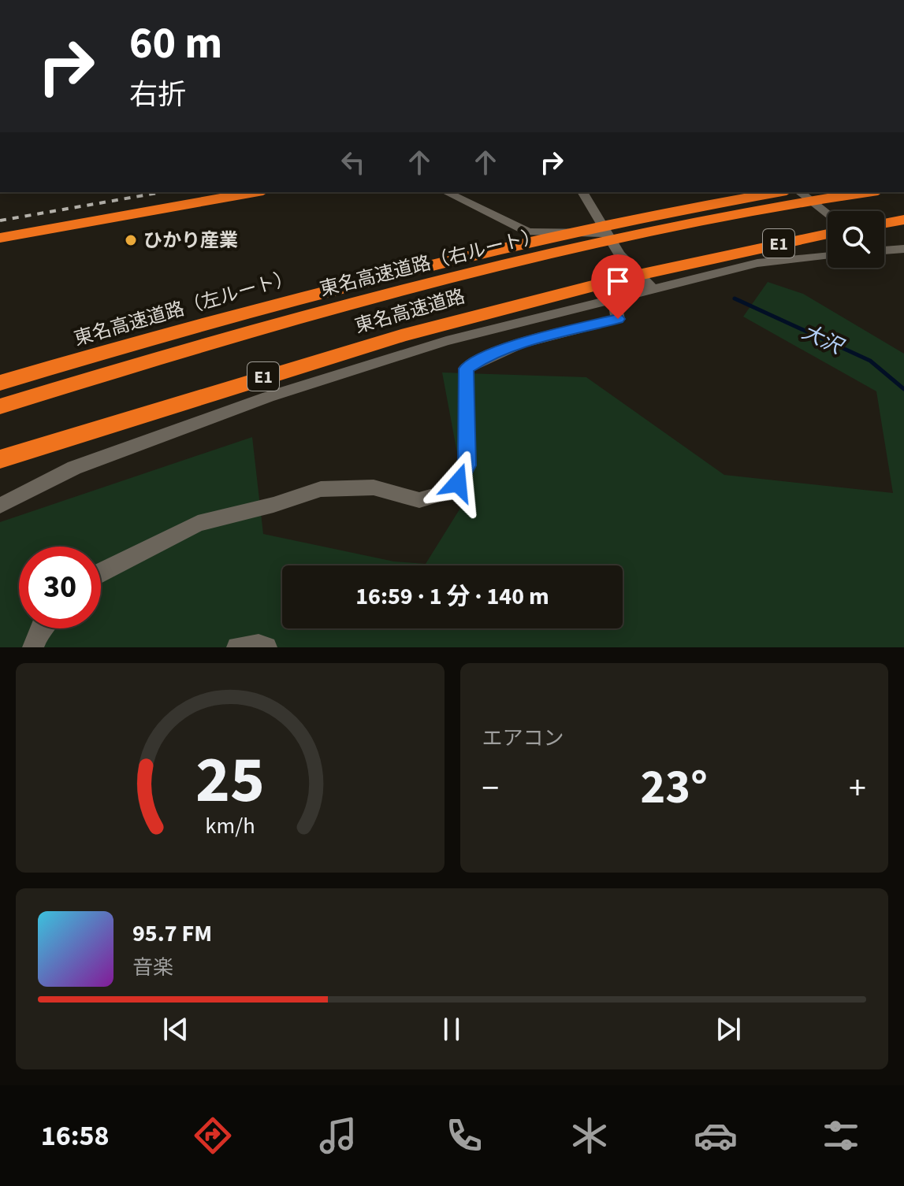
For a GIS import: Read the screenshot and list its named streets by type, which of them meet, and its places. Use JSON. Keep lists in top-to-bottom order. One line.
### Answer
{"streets":{"highway":["E1","東名高速道路（右ルート）","東名高速道路（左ルート）","東名高速道路"]},"crossings":[["東名高速道路（右ルート）","東名高速道路（左ルート）"]],"water":["大沢"],"places":["ひかり産業"],"page":{"turn":["60 m","右折"],"limit":"30","trip":"16:59 · 1 分 · 140 m","tile":"エアコン","heat":["−","23°","+"],"song":["95.7 FM","音楽"],"tabs":"16:58","gauge":["25","km/h"]}}
